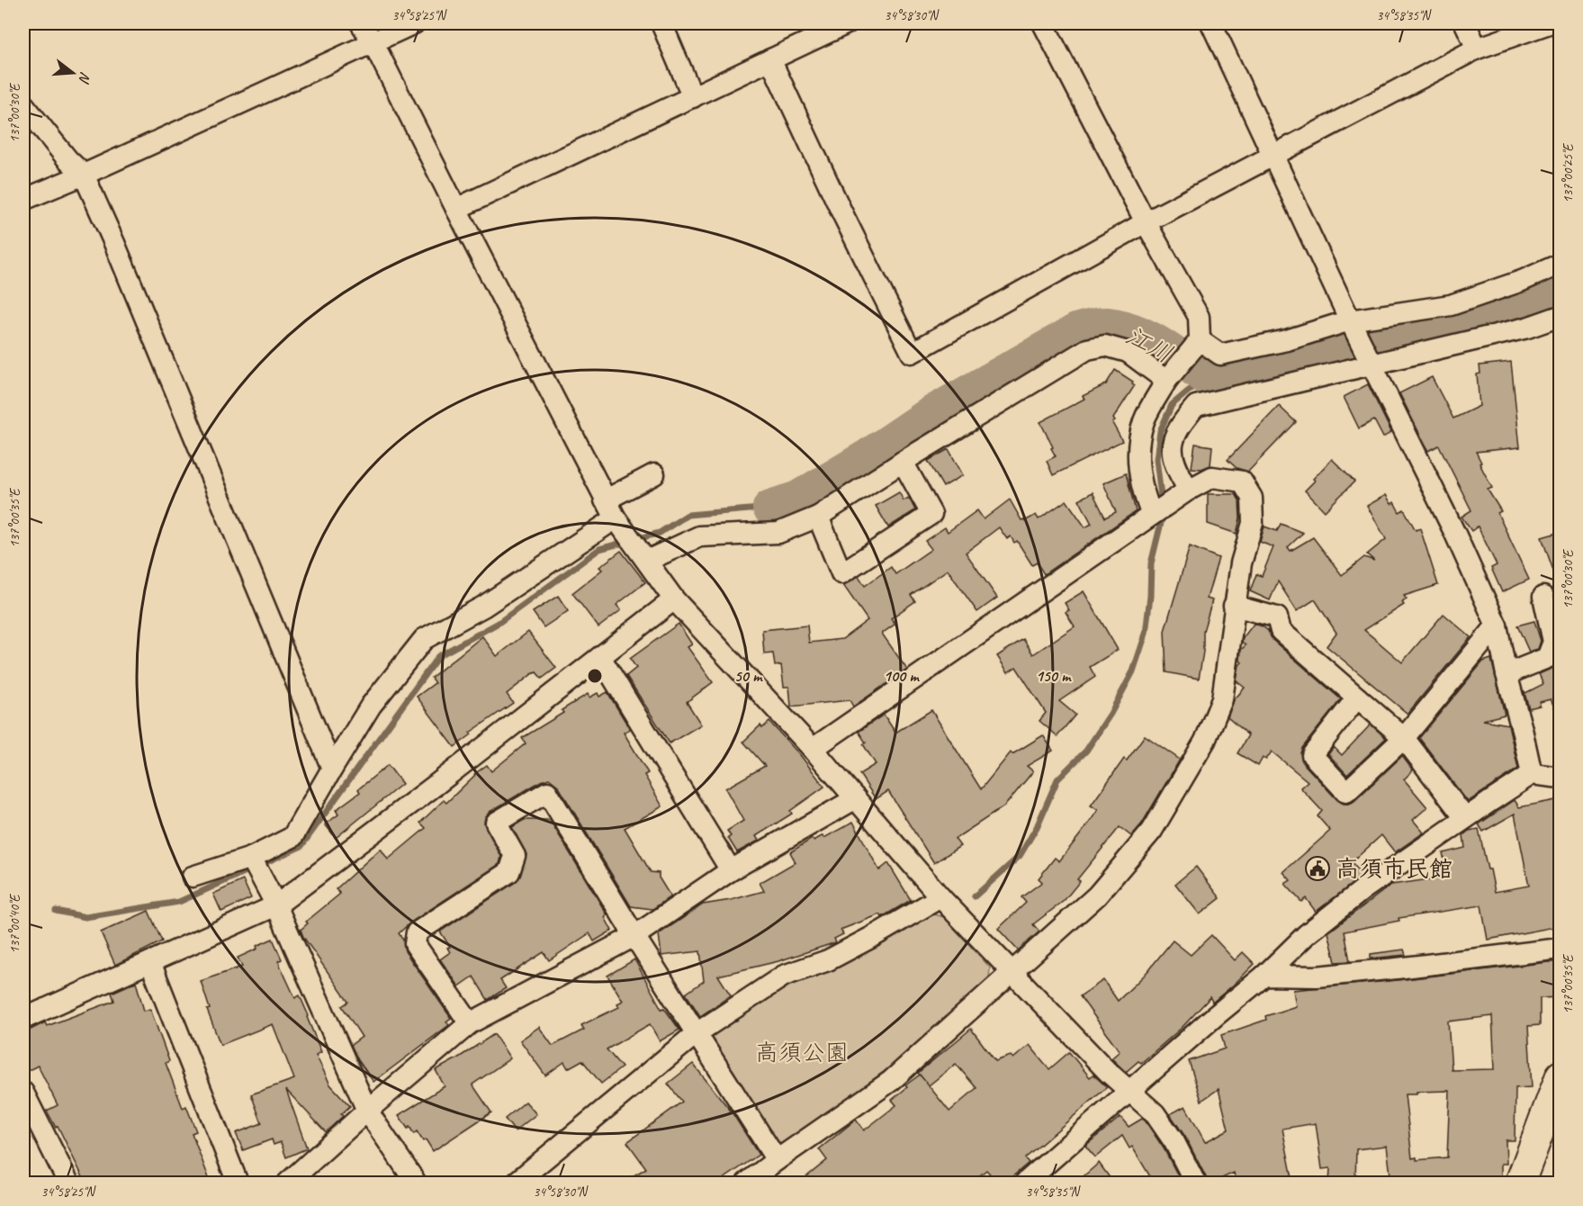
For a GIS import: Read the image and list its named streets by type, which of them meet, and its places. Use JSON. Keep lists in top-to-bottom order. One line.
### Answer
{"water":["江川"],"parks":["高須公園"],"places":{"public building":["高須市民館"]},"north":"right","coordinates":["34°58'25\"N","34°58'30\"N","34°58'35\"N","137°00'30\"E","137°00'25\"E","137°00'35\"E","137°00'40\"E"],"rings":["50 m","100 m","150 m"]}
